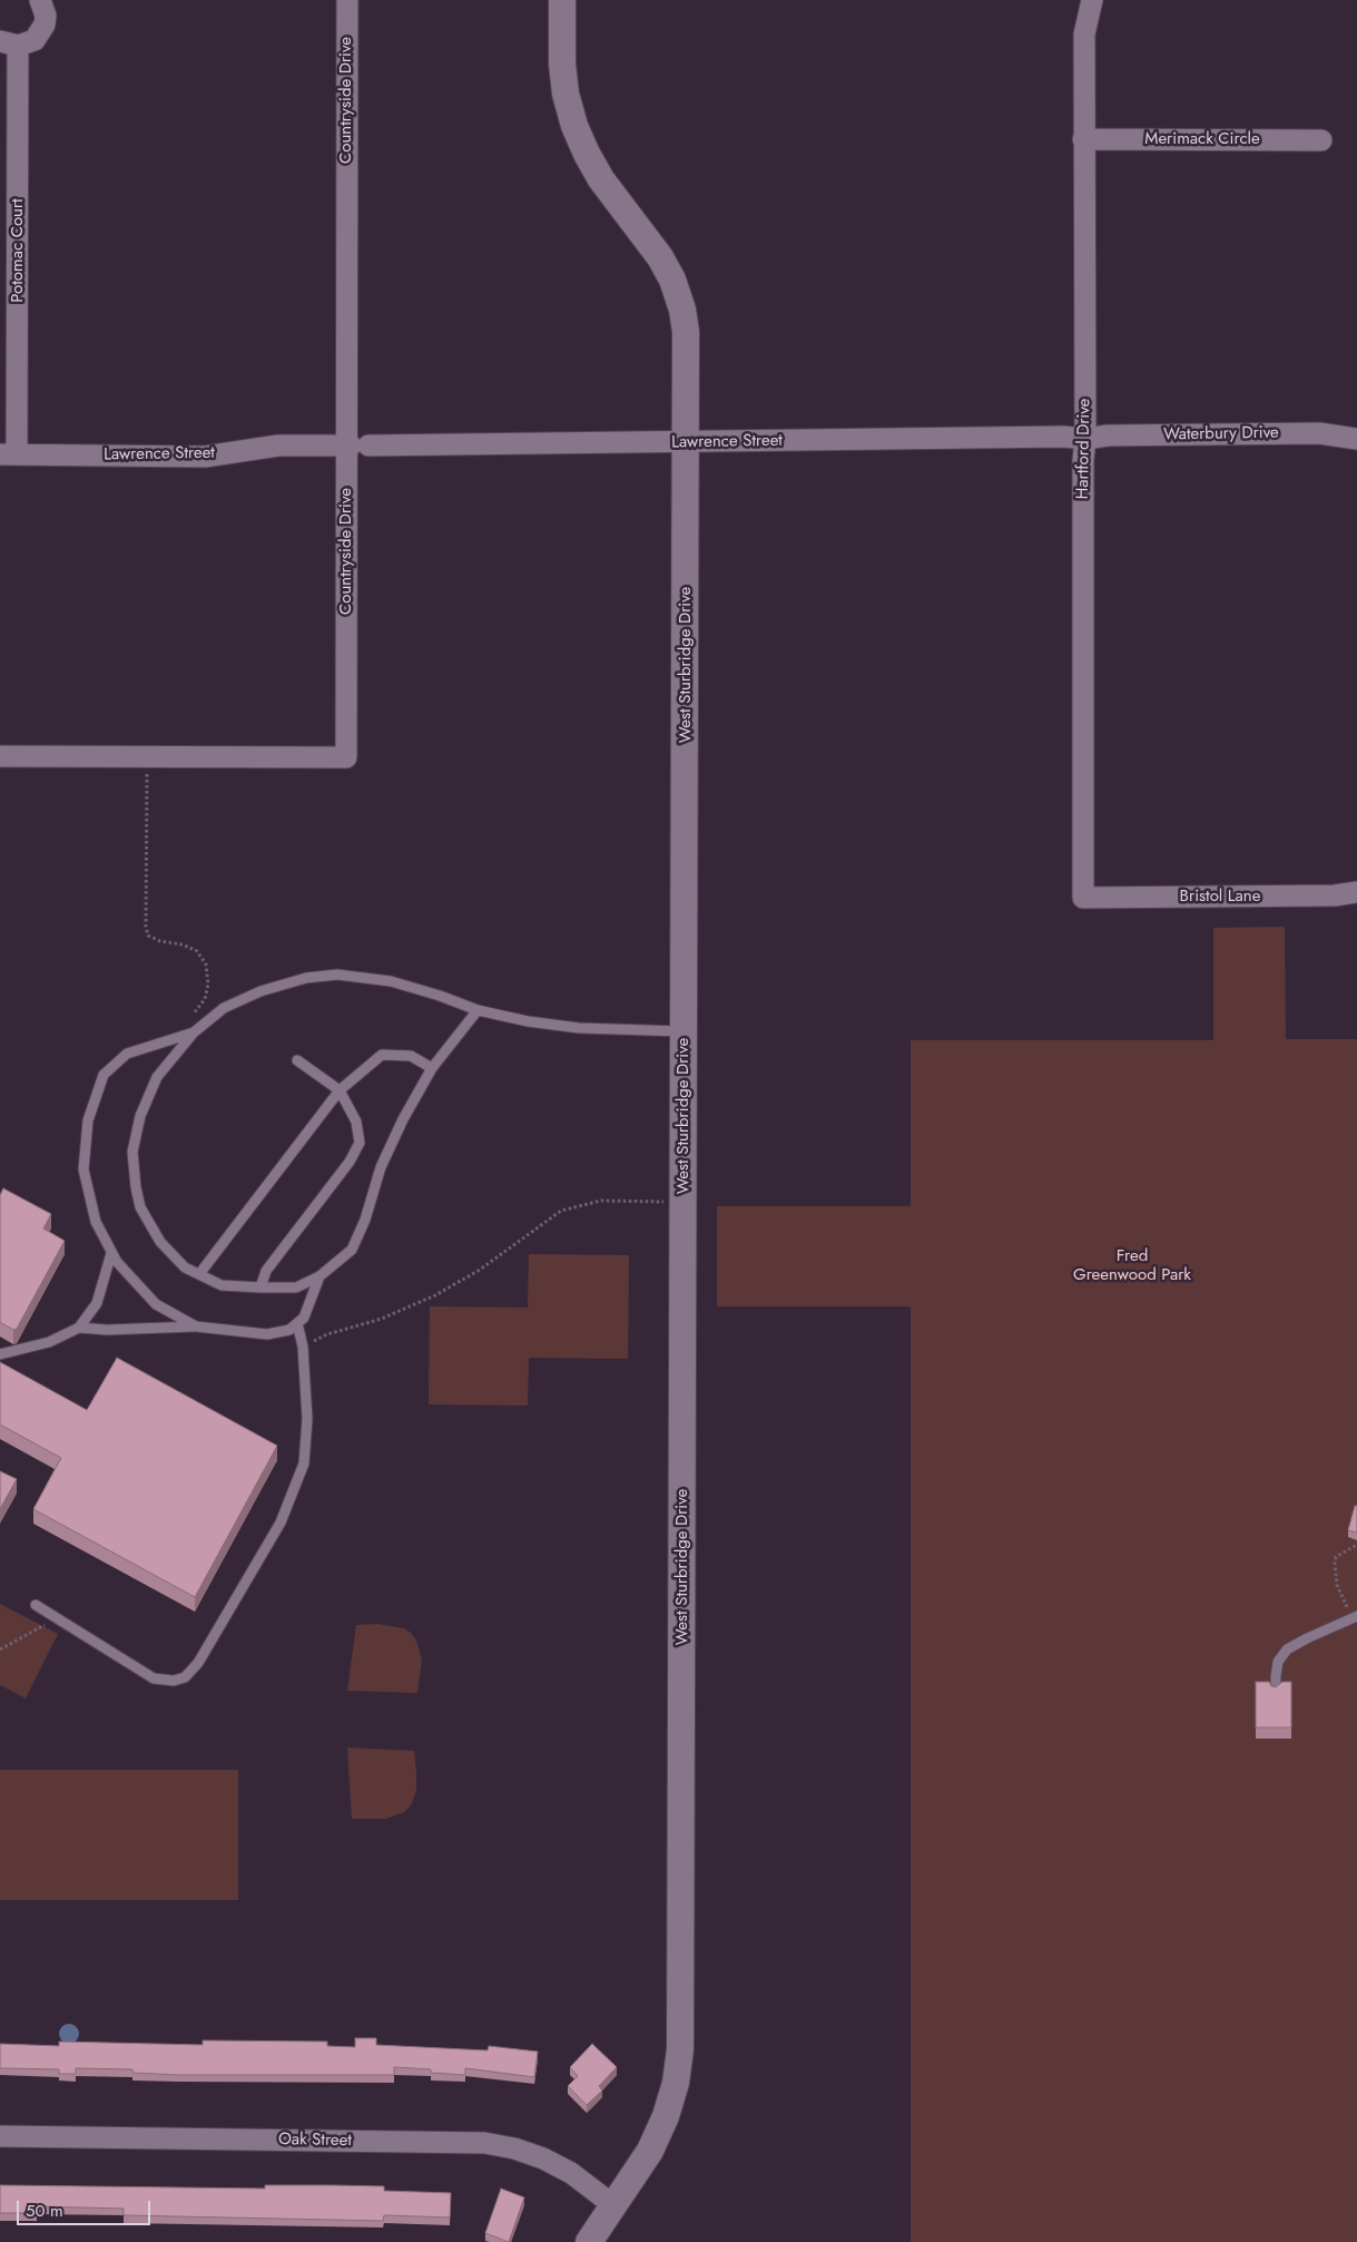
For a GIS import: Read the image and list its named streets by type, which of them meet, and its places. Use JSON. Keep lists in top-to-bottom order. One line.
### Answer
{"streets":{"street":["Countryside Drive","Merimack Circle","Potomac Court","Waterbury Drive","Lawrence Street","Hartford Drive","West Sturbridge Drive","Bristol Lane","Oak Street"]},"crossings":[["Countryside Drive","Lawrence Street"],["Merimack Circle","Hartford Drive"],["Potomac Court","Lawrence Street"],["Waterbury Drive","Lawrence Street"],["Waterbury Drive","Hartford Drive"],["Lawrence Street","Hartford Drive"],["Lawrence Street","West Sturbridge Drive"],["Hartford Drive","Bristol Lane"],["West Sturbridge Drive","Oak Street"]],"parks":["Fred Greenwood Park"],"scale_bar":"50 m"}
